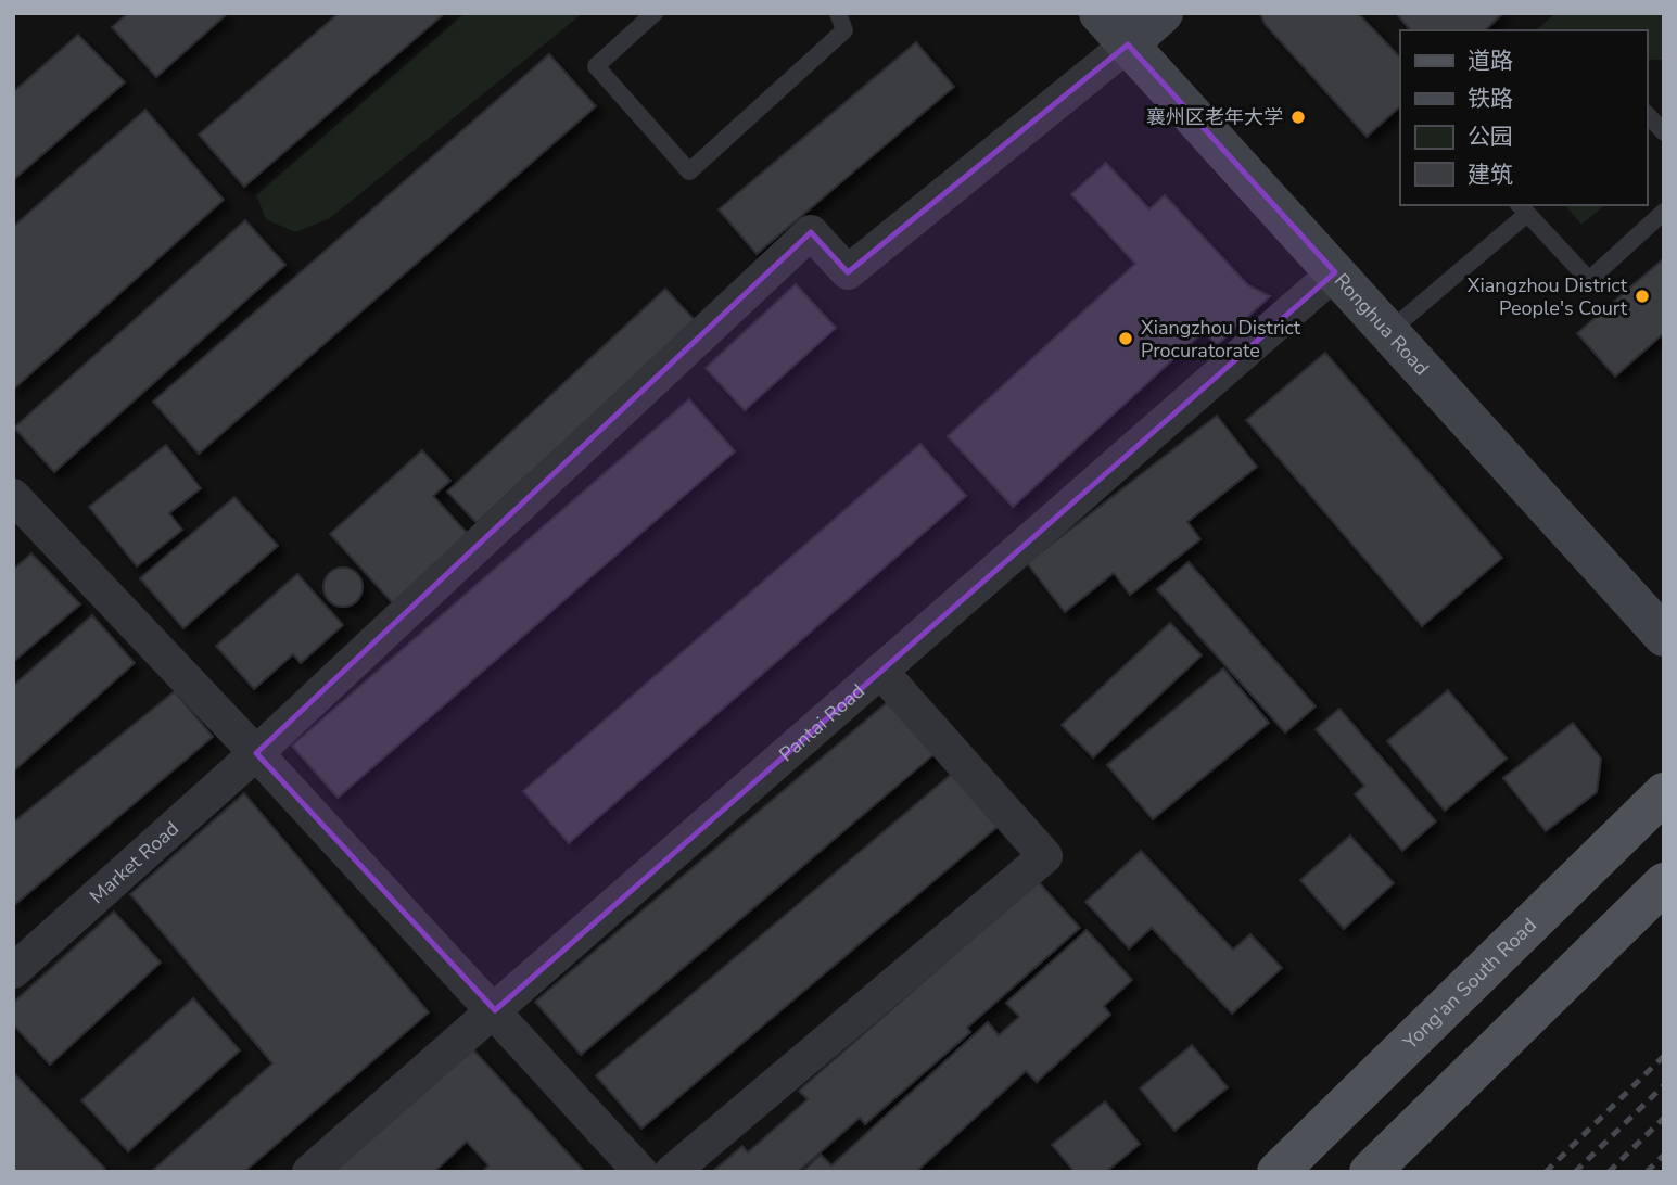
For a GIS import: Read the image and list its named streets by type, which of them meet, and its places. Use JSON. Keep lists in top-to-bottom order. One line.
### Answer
{"streets":{"main road":["Ronghua Road","Yong'an South Road"],"street":["Pantai Road","Market Road"]},"crossings":[["Ronghua Road","Pantai Road"],["Ronghua Road","Market Road"]],"places":["襄州区老年大学","Xiangzhou District People's Court","Xiangzhou District Procuratorate"],"legend":["道路","铁路","公园","建筑"]}
